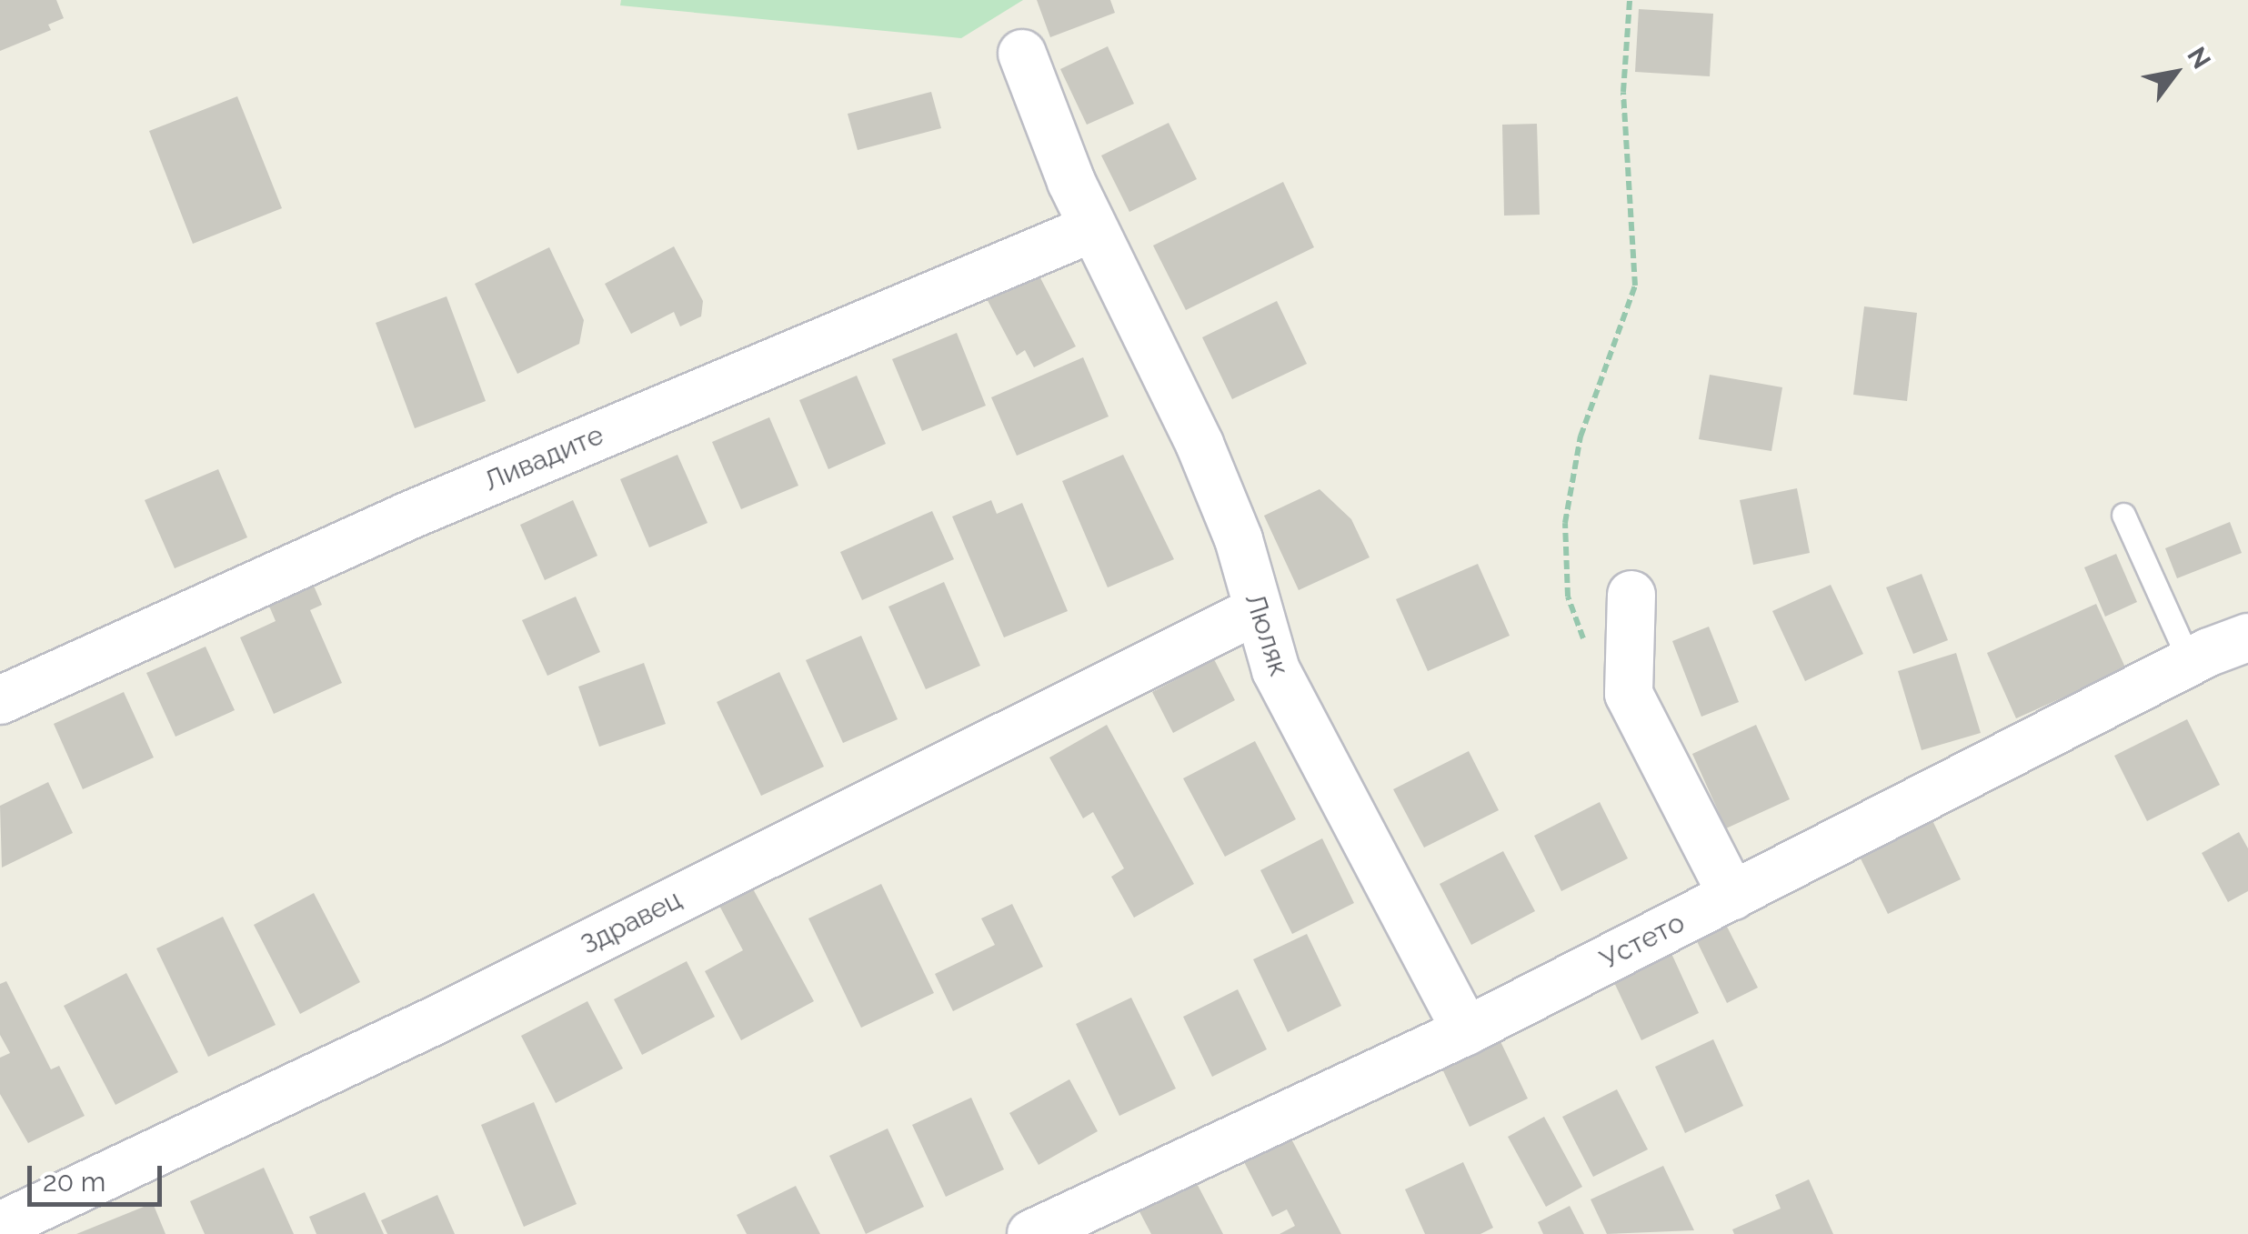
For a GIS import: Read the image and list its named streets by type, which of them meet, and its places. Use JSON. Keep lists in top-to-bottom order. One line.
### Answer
{"streets":{"street":["Ливадите","Люляк","Здравец","Устето"]},"crossings":[["Ливадите","Люляк"],["Люляк","Здравец"],["Люляк","Устето"]],"scale_bar":"20 m","north":"top right"}
